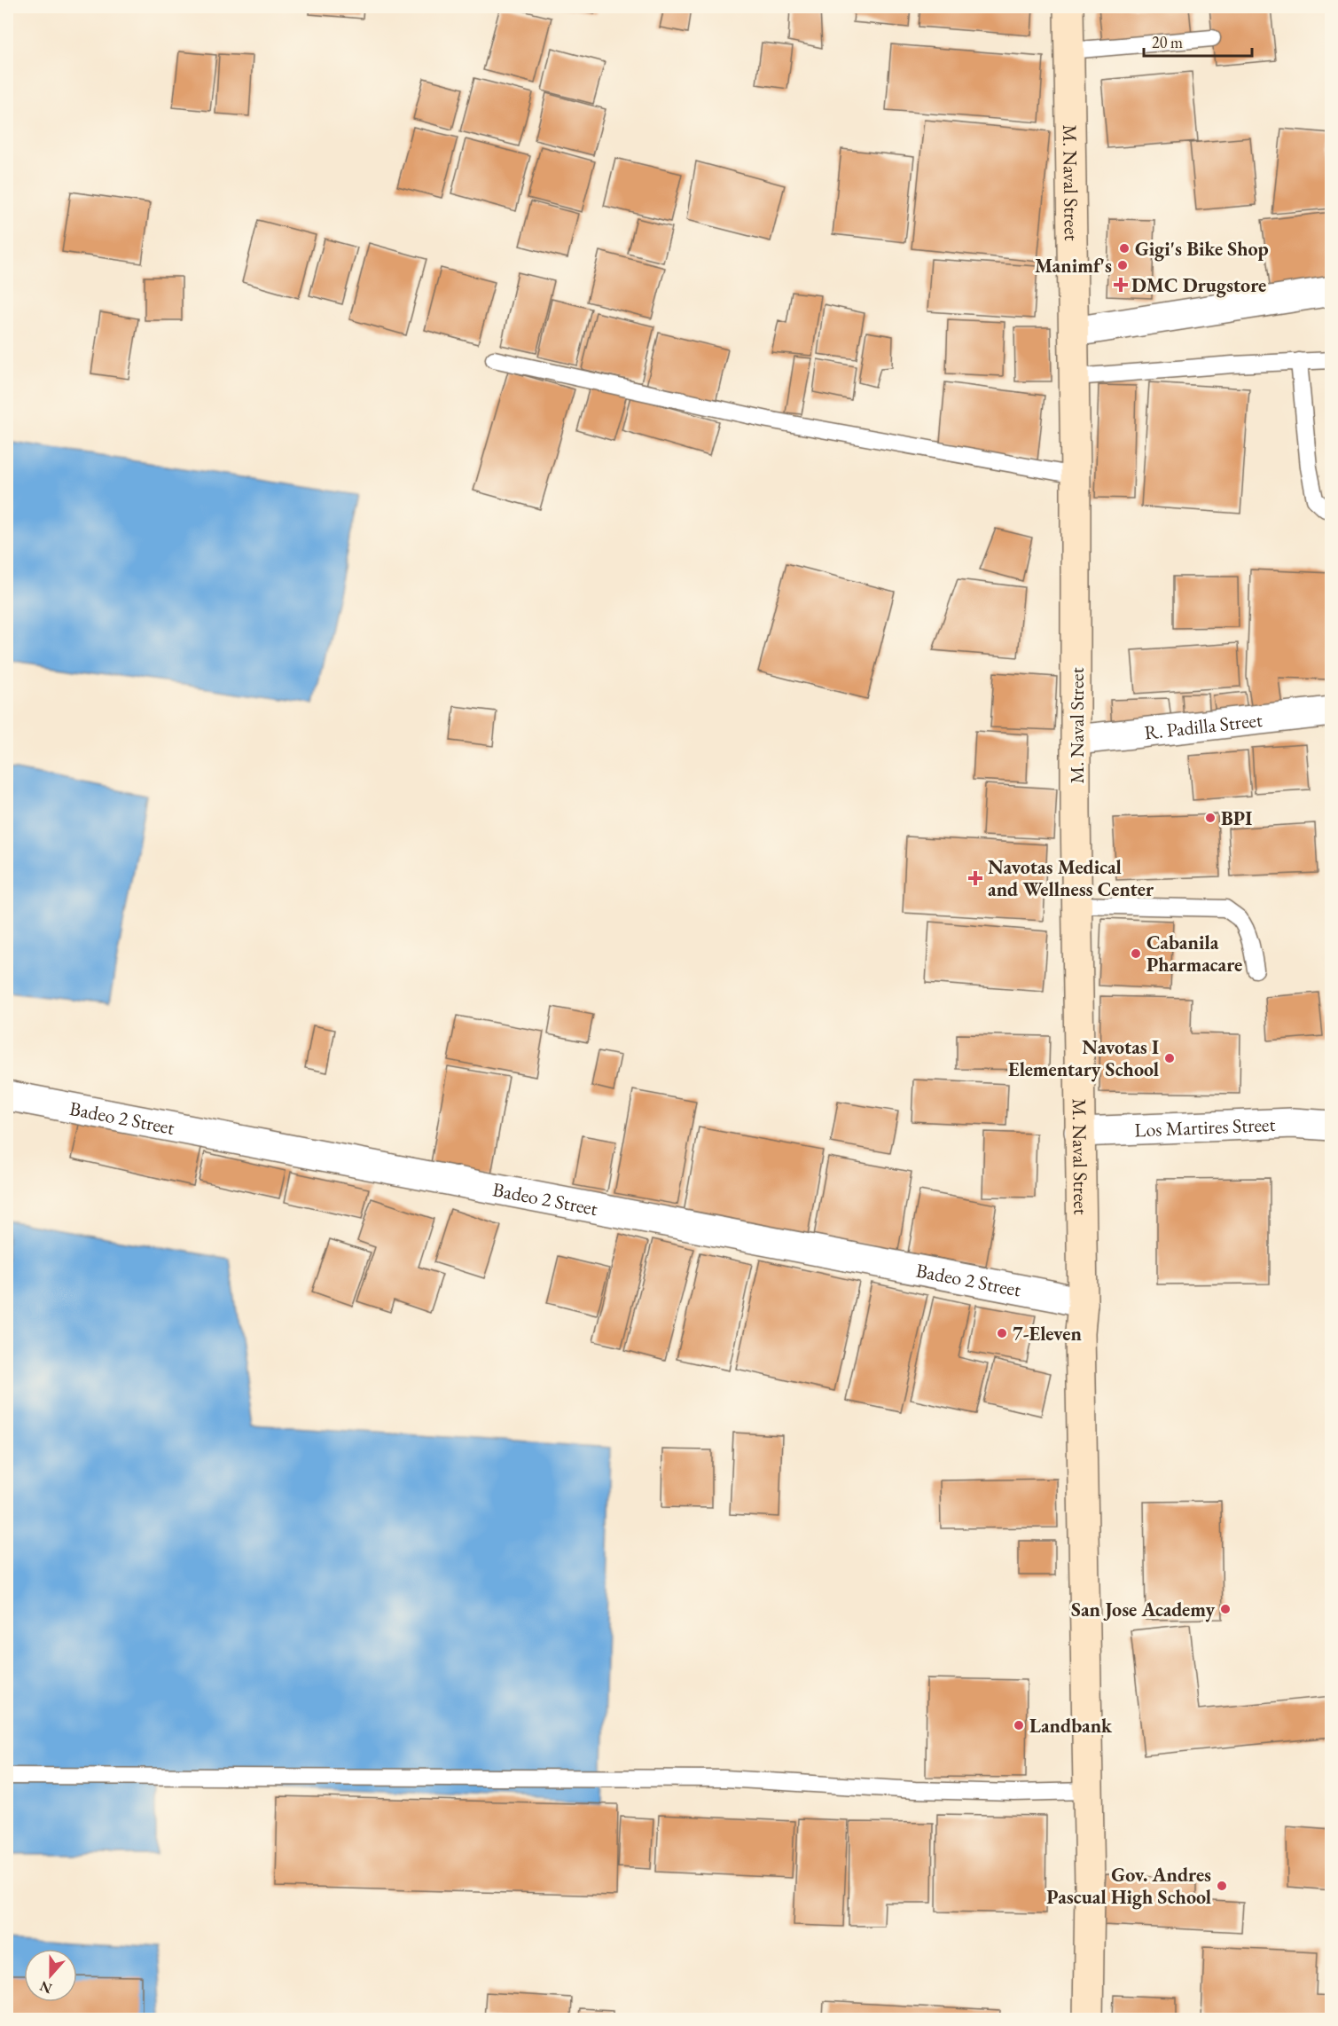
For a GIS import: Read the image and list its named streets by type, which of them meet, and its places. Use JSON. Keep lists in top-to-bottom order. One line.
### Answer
{"streets":{"main road":["M. Naval Street"],"street":["R. Padilla Street","Badeo 2 Street","Los Martires Street"]},"crossings":[["M. Naval Street","R. Padilla Street"],["M. Naval Street","Badeo 2 Street"],["M. Naval Street","Los Martires Street"]],"places":{"other":["Gigi's Bike Shop","Manimf's","BPI","Cabanila Pharmacare","Navotas I Elementary School","7-Eleven","San Jose Academy","Landbank","Gov. Andres Pascual High School"],"health":["DMC Drugstore","Navotas Medical and Wellness Center"]},"scale_bar":"20 m","north":"bottom"}
